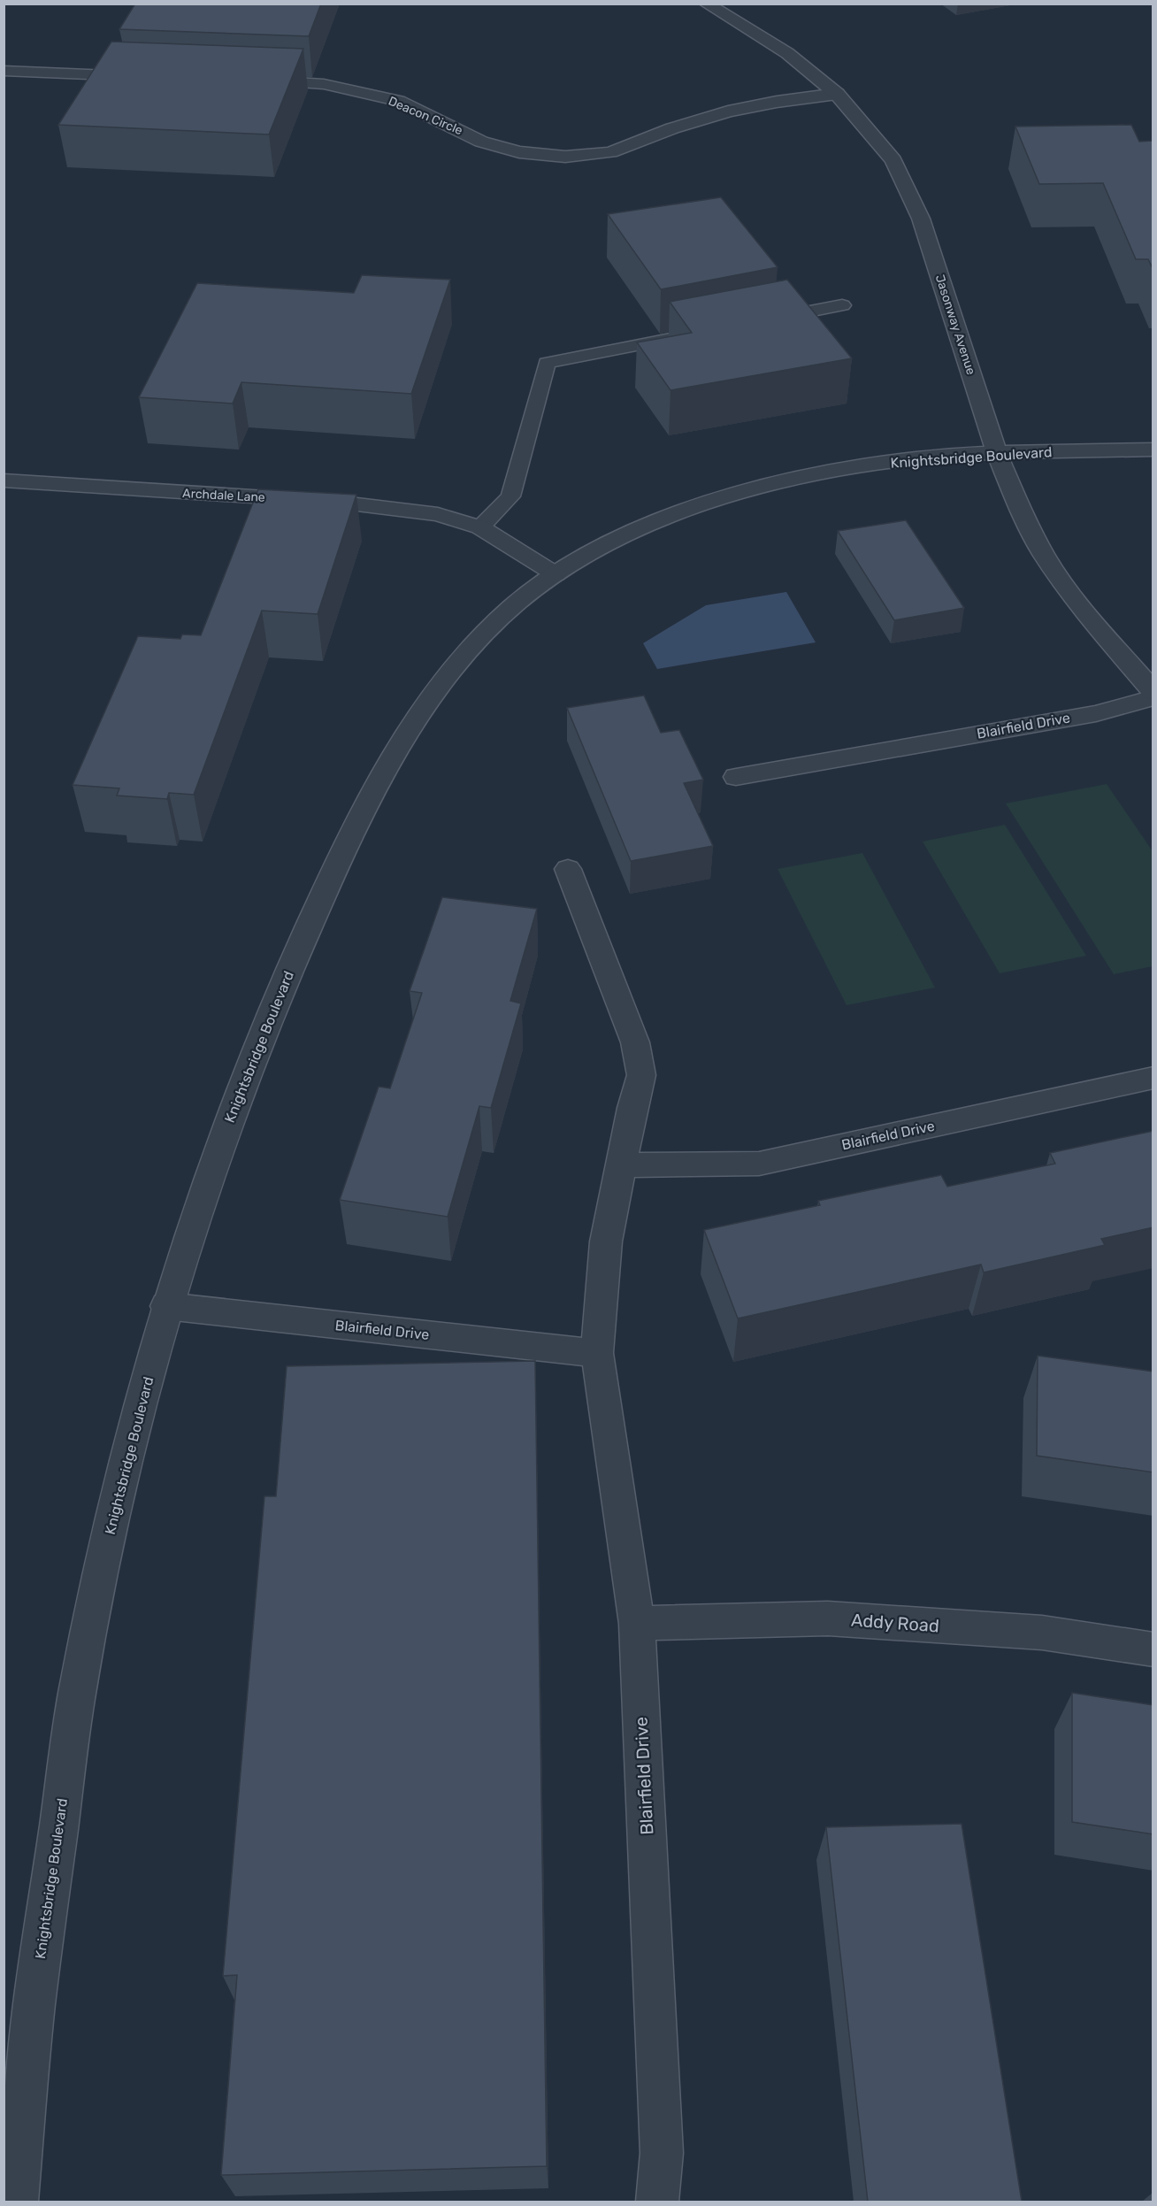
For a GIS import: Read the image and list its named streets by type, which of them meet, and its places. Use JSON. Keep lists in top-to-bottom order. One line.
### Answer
{"streets":{"street":["Deacon Circle","Jasonway Avenue","Knightsbridge Boulevard","Archdale Lane","Blairfield Drive","Addy Road"]},"crossings":[["Deacon Circle","Jasonway Avenue"],["Jasonway Avenue","Knightsbridge Boulevard"],["Knightsbridge Boulevard","Archdale Lane"],["Knightsbridge Boulevard","Blairfield Drive"],["Blairfield Drive","Addy Road"]]}
